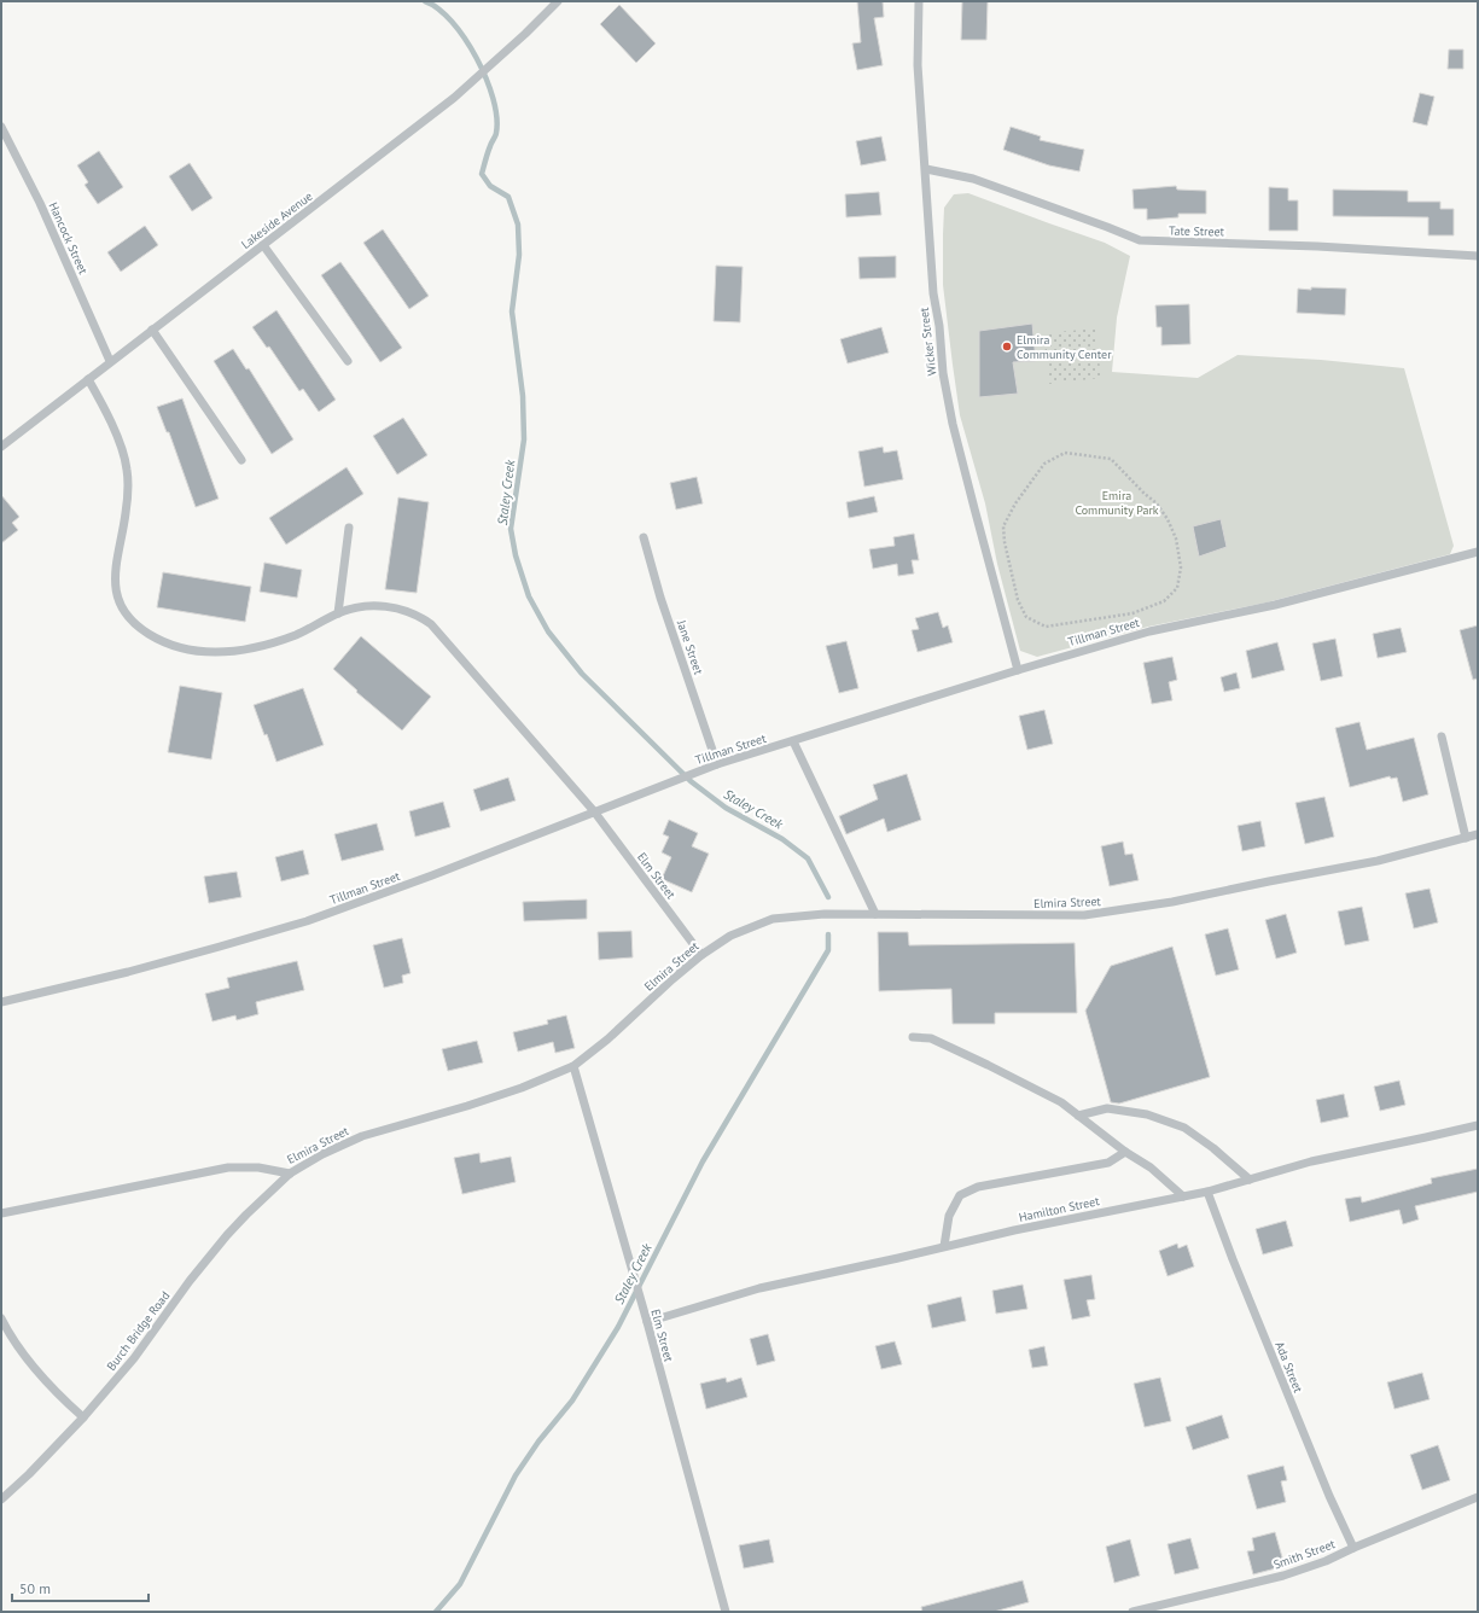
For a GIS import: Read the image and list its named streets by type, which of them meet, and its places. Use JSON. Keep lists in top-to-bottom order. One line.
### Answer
{"streets":{"street":["Lakeside Avenue","Tate Street","Hancock Street","Wicker Street","Tillman Street","Jane Street","Elm Street","Elmira Street","Hamilton Street","Burch Bridge Road","Ada Street","Smith Street"]},"crossings":[["Lakeside Avenue","Hancock Street"],["Lakeside Avenue","Elm Street"],["Tate Street","Wicker Street"],["Wicker Street","Tillman Street"],["Tillman Street","Jane Street"],["Tillman Street","Elm Street"],["Elm Street","Elmira Street"],["Elm Street","Hamilton Street"],["Elmira Street","Burch Bridge Road"],["Hamilton Street","Ada Street"],["Ada Street","Smith Street"]],"water":["Staley Creek"],"parks":["Emira Community Park"],"places":["Elmira Community Center"],"scale_bar":"50 m"}
